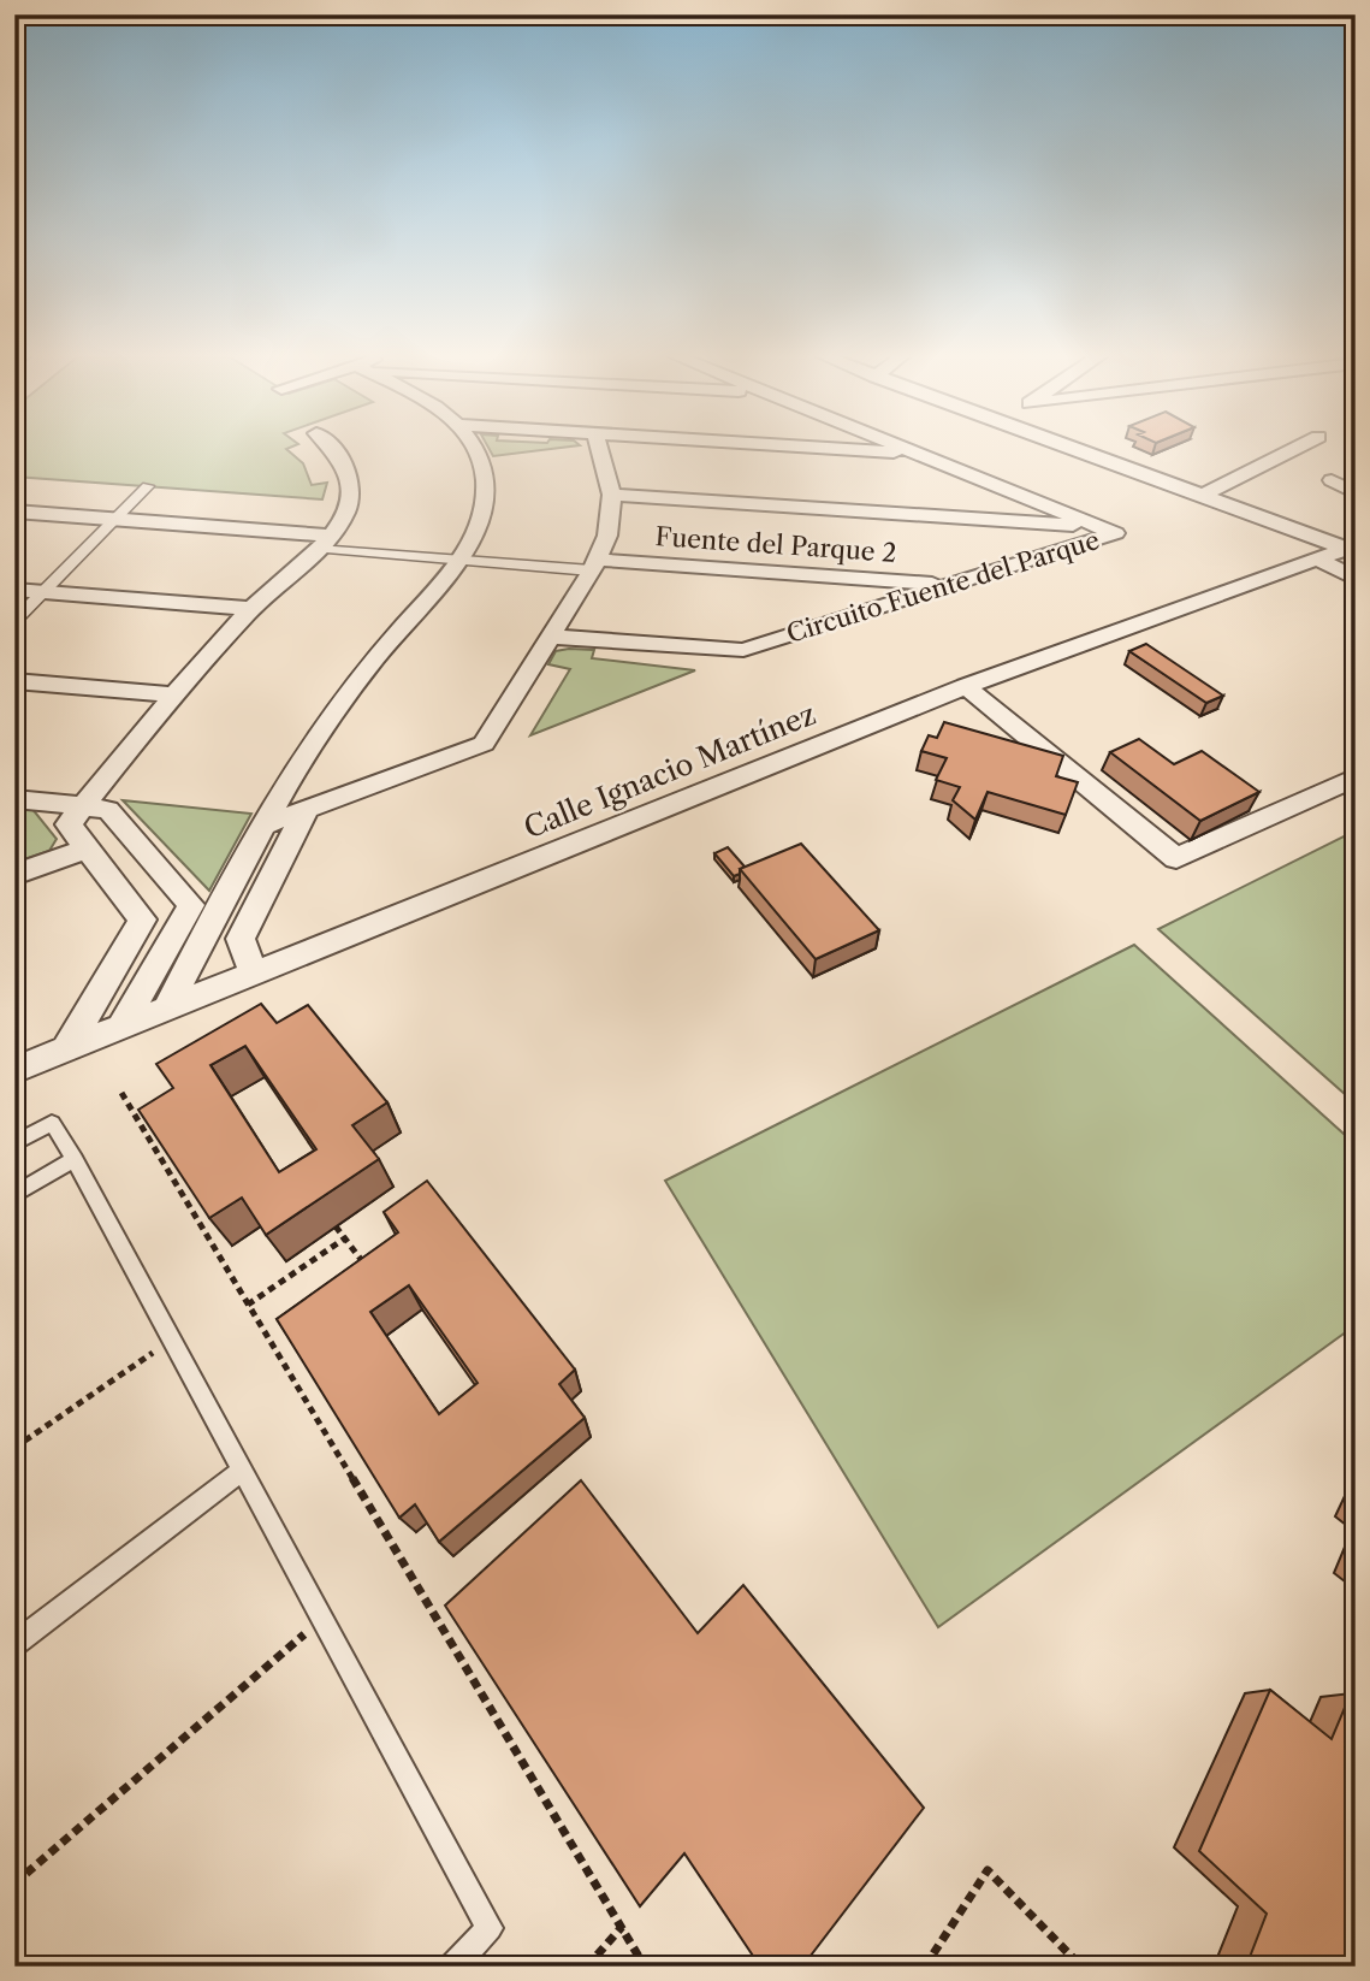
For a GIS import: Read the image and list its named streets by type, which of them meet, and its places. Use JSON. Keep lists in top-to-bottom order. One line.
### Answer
{"streets":{"street":["Fuente del Parque 2","Circuito Fuente del Parque","Calle Ignacio Martínez"]},"crossings":[["Fuente del Parque 2","Circuito Fuente del Parque"]]}
